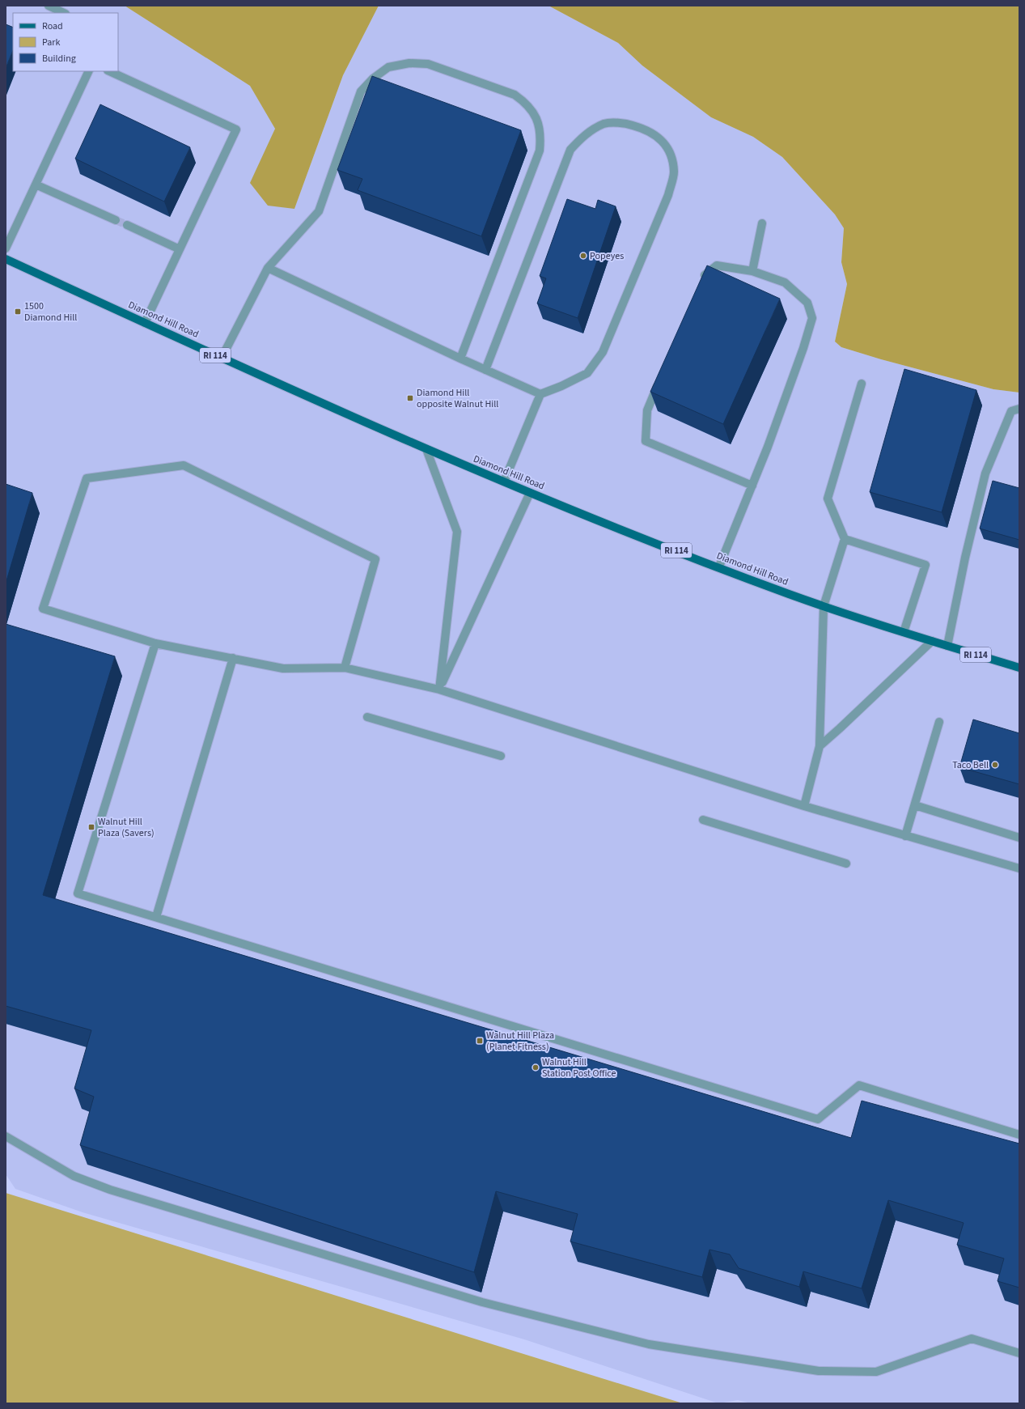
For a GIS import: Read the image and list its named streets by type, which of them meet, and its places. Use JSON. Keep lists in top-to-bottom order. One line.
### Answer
{"streets":{"main road":["Diamond Hill Road","RI 114"]},"places":{"other":["Popeyes","Taco Bell","Walnut Hill Station Post Office"],"transit":["1500 Diamond Hill","Diamond Hill opposite Walnut Hill","Walnut Hill Plaza (Savers)","Walnut Hill Plaza (Planet Fitness)"]},"legend":["Road","Park","Building"]}
